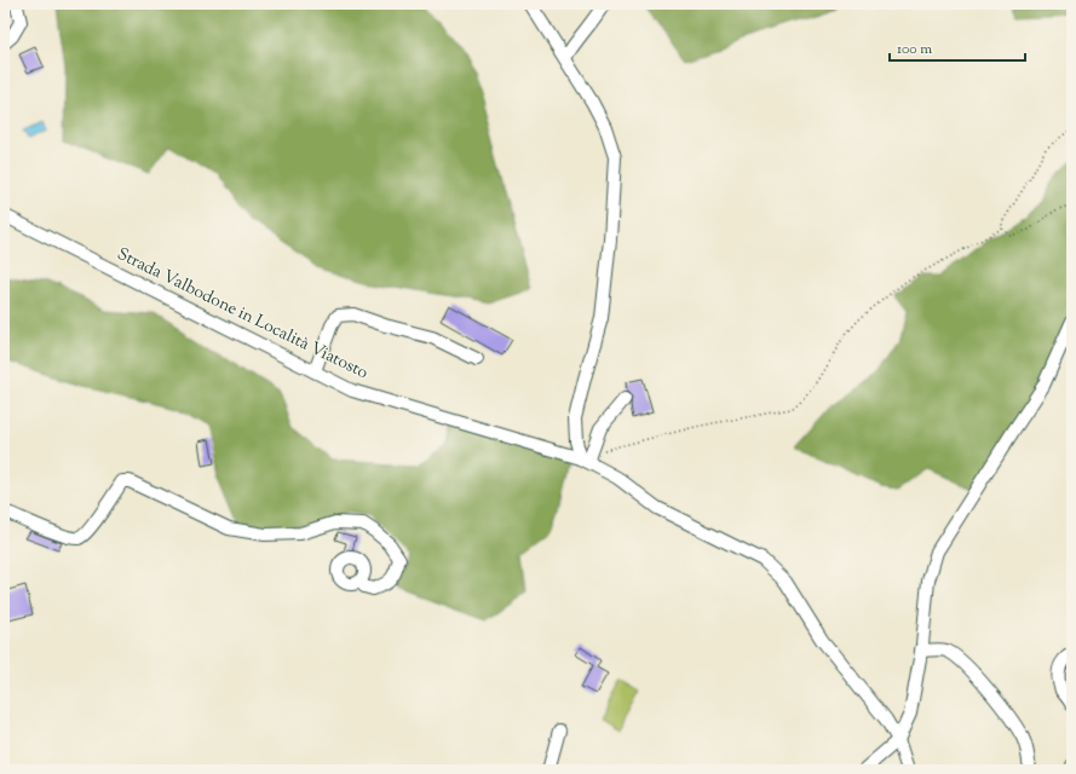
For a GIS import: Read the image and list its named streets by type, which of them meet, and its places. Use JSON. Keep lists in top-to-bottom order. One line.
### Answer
{"streets":{"street":["Strada Valbodone in Località Viatosto"]},"scale_bar":"100 m"}
